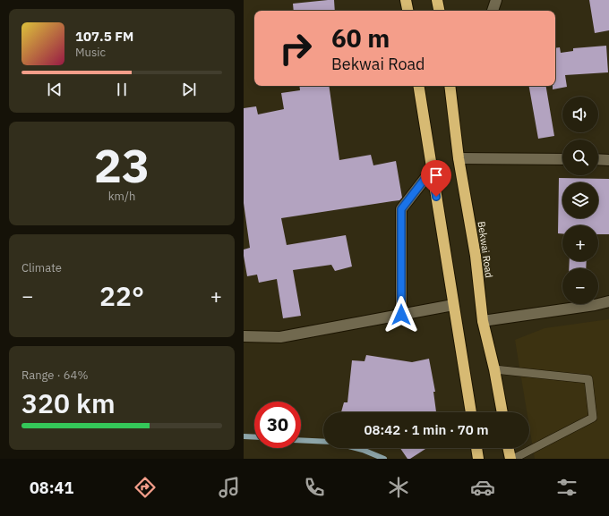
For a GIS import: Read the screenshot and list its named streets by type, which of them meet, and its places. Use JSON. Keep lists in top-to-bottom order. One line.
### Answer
{"streets":{"highway":["Bekwai Road"]},"page":{"turn":["60 m","Bekwai Road"],"song":["107.5 FM","Music"],"map_buttons":["+","−"],"tile":[["23","km/h"],"Climate",["Range · 64%","320 km"]],"heat":["−","22°","+"],"limit":"30","trip":"08:42 · 1 min · 70 m","tabs":"08:41"}}
